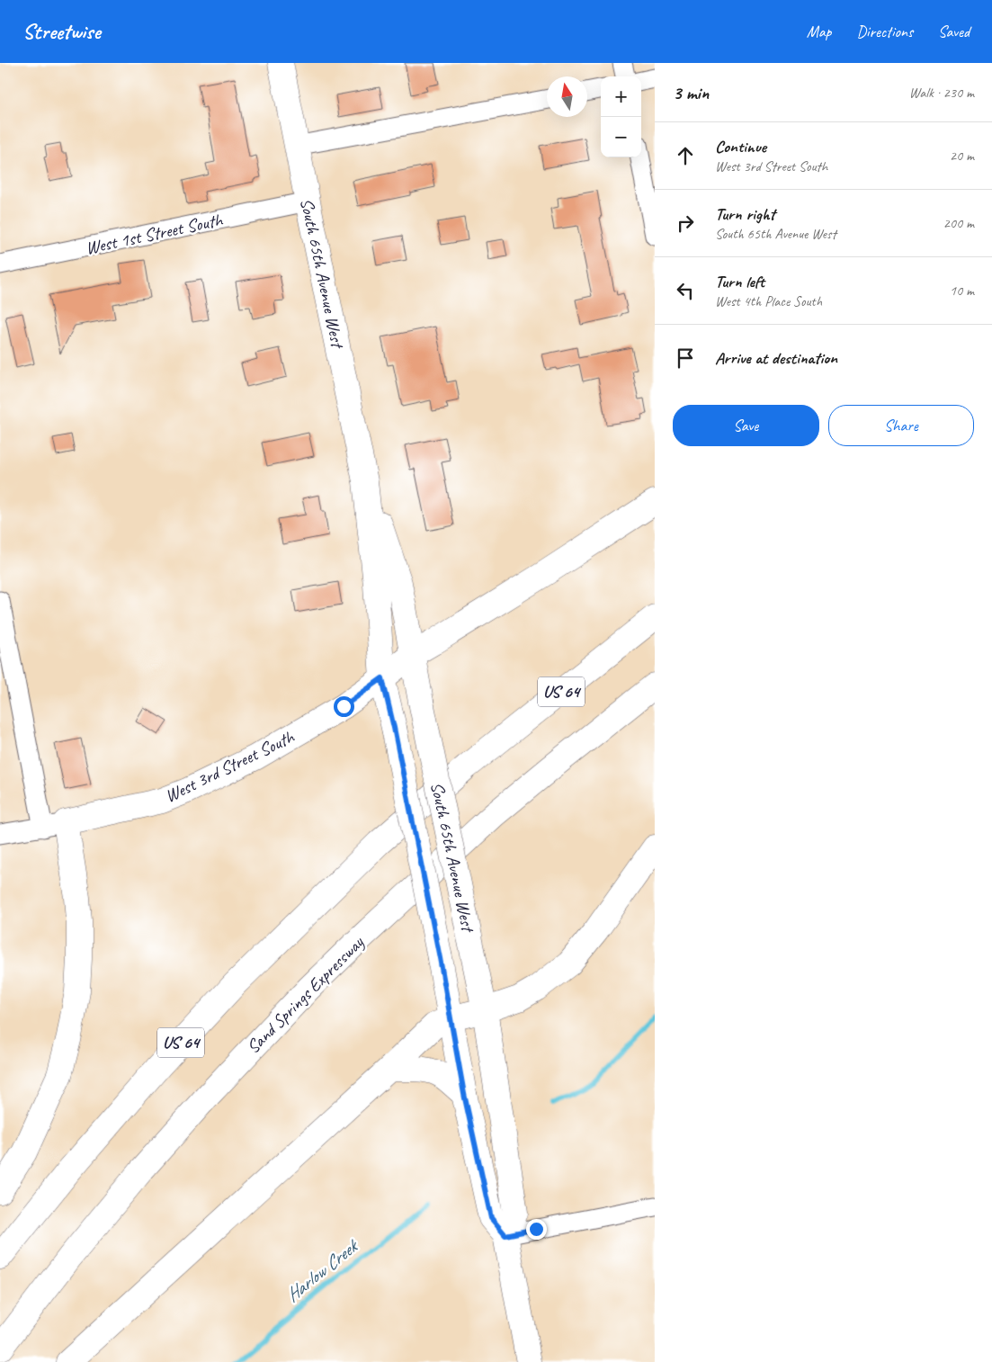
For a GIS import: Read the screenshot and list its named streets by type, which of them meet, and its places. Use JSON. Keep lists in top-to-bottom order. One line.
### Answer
{"streets":{"main road":["South 65th Avenue West","US 64","West 3rd Street South","Sand Springs Expressway"],"street":["West 1st Street South"]},"crossings":[["West 1st Street South","South 65th Avenue West"],["South 65th Avenue West","West 3rd Street South"]],"water":["Harlow Creek"],"north":"top","page":{"header":"Streetwise","nav":["Map","Directions","Saved"],"heading":["3 min","Walk · 230 m"],"map_buttons":["+","−"],"list":[["Continue","West 3rd Street South","20 m"],["Turn right","South 65th Avenue West","200 m"],["Turn left","West 4th Place South","10 m"],"Arrive at destination"],"buttons":["Save","Share"]}}
